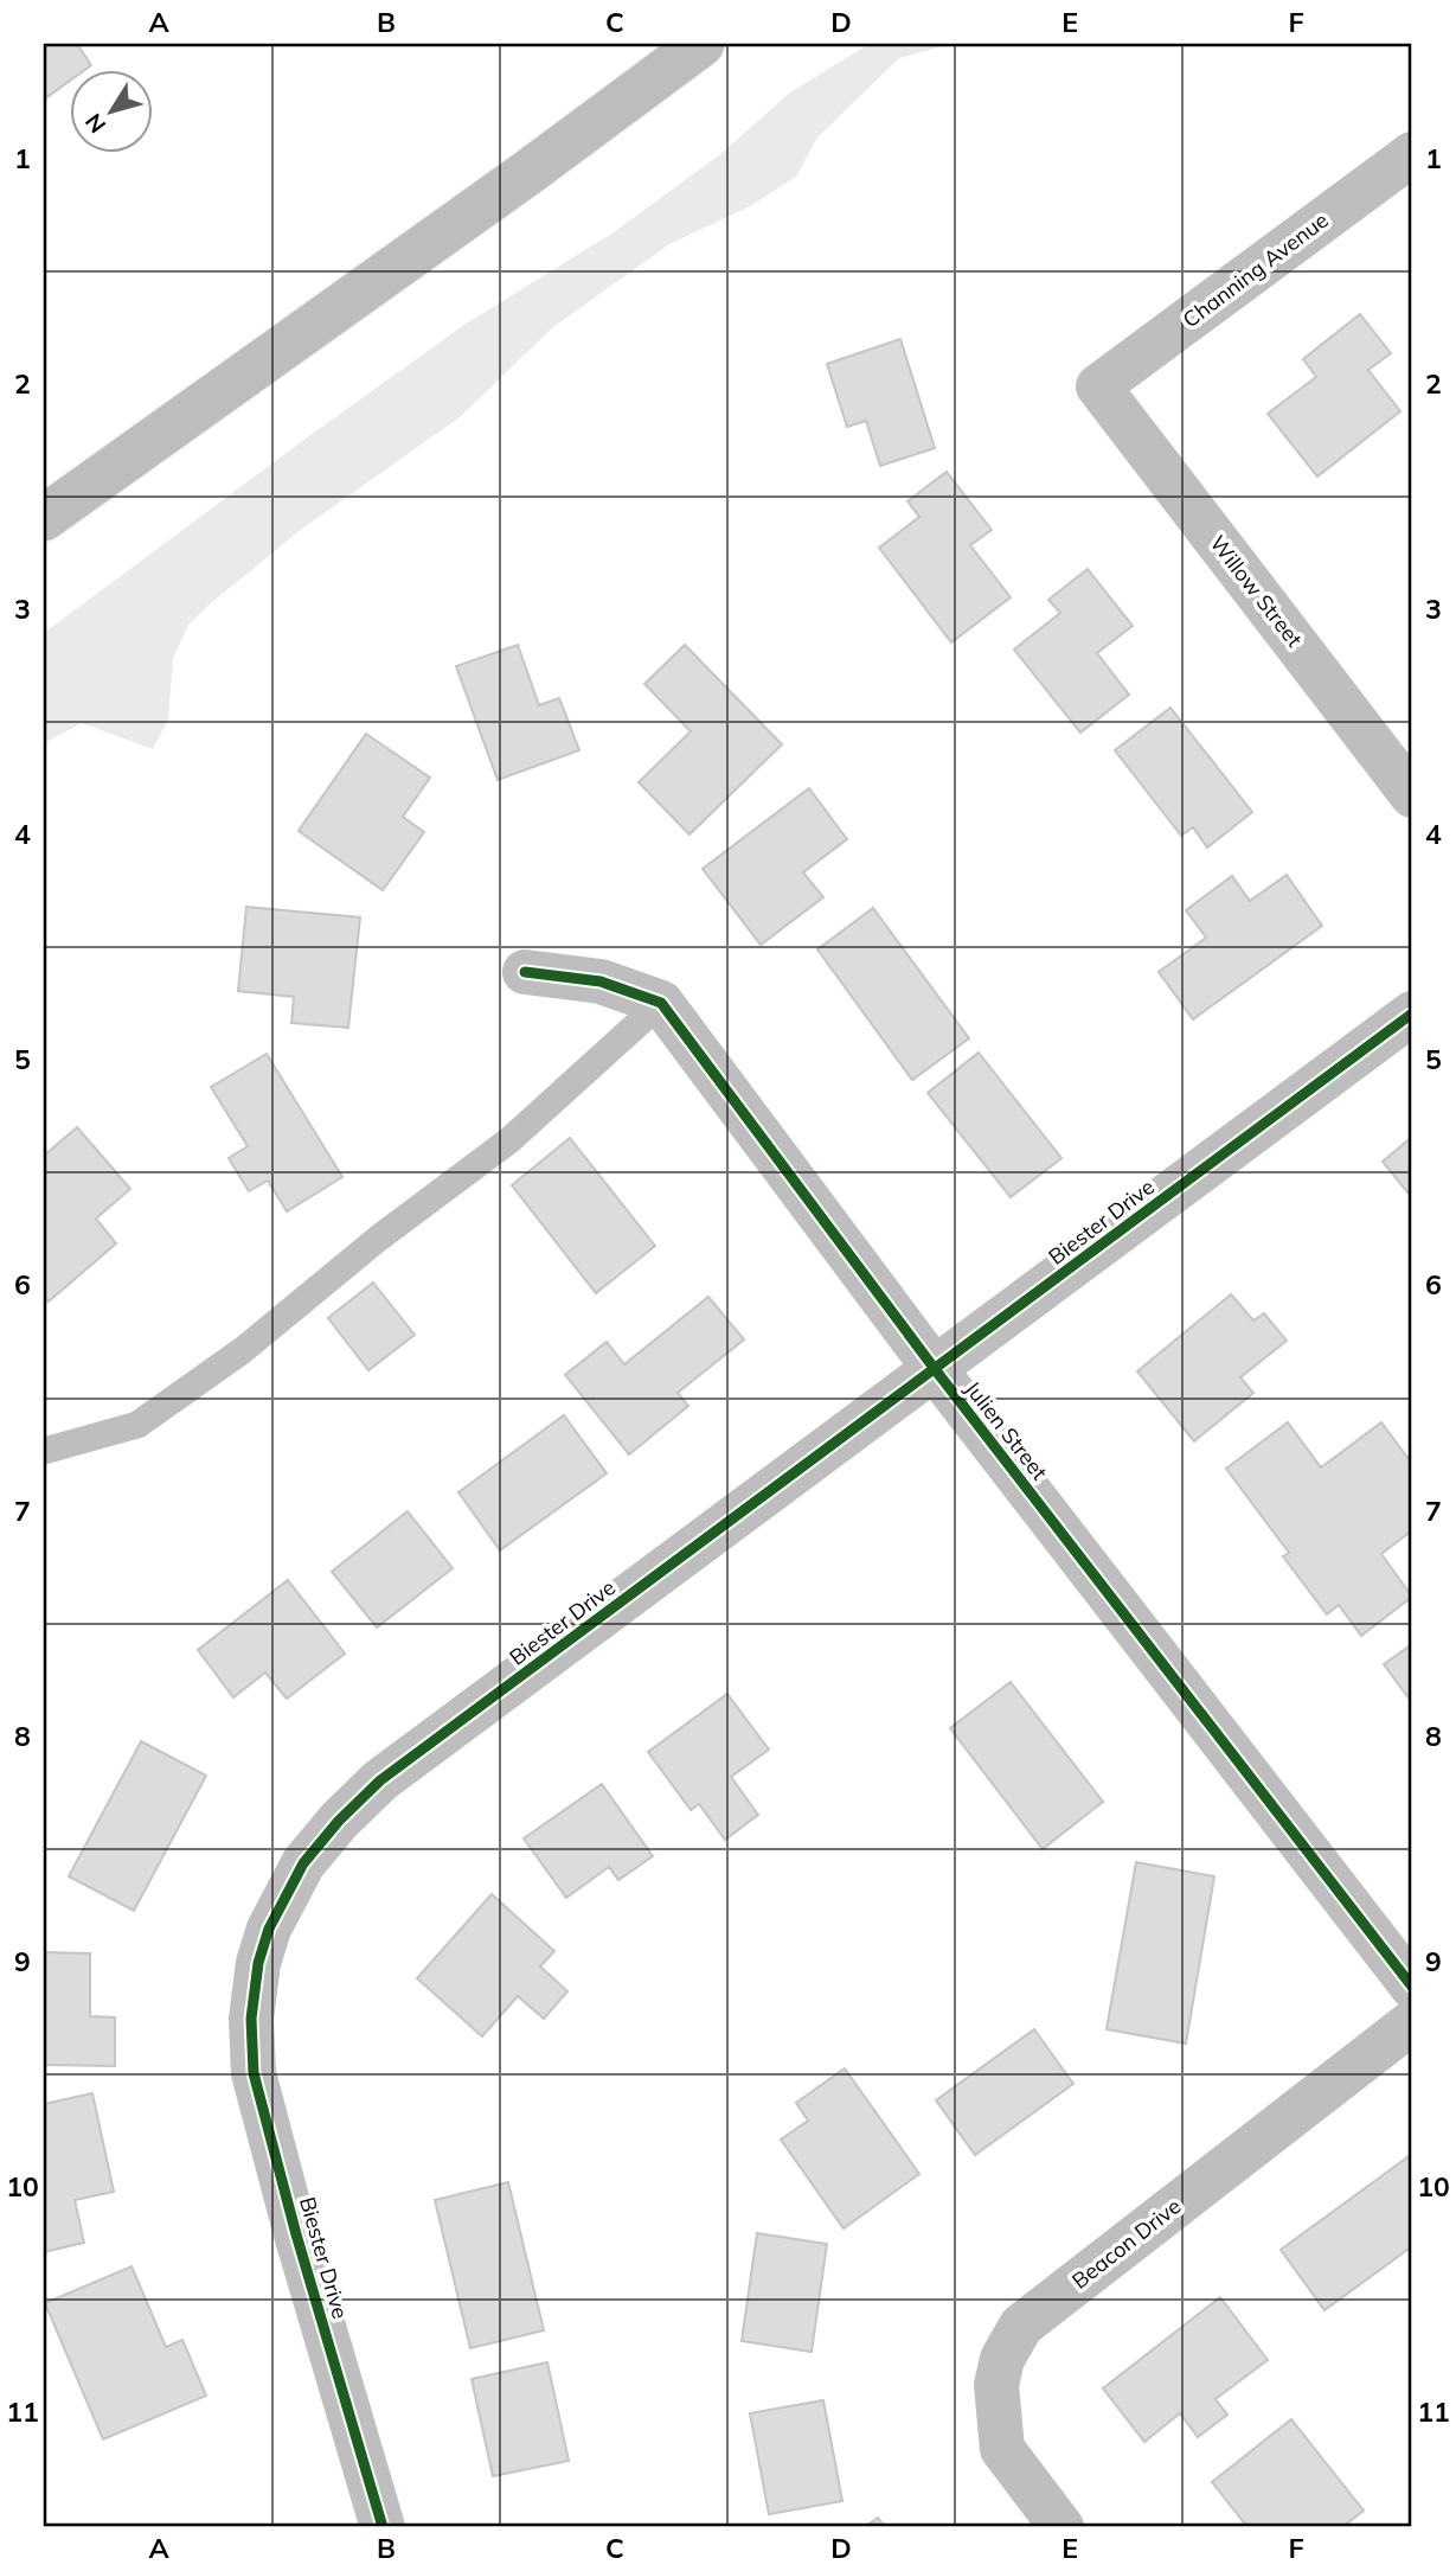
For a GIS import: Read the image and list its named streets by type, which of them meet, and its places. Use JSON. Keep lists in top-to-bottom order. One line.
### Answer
{"streets":{"street":["Channing Avenue","Willow Street","Biester Drive","Julien Street","Beacon Drive"]},"crossings":[["Channing Avenue","Willow Street"],["Biester Drive","Julien Street"]],"north":"bottom left","grid":{"columns":["A","B","C","D","E","F"],"rows":["1","2","3","4","5","6","7","8","9","10","11"]}}
